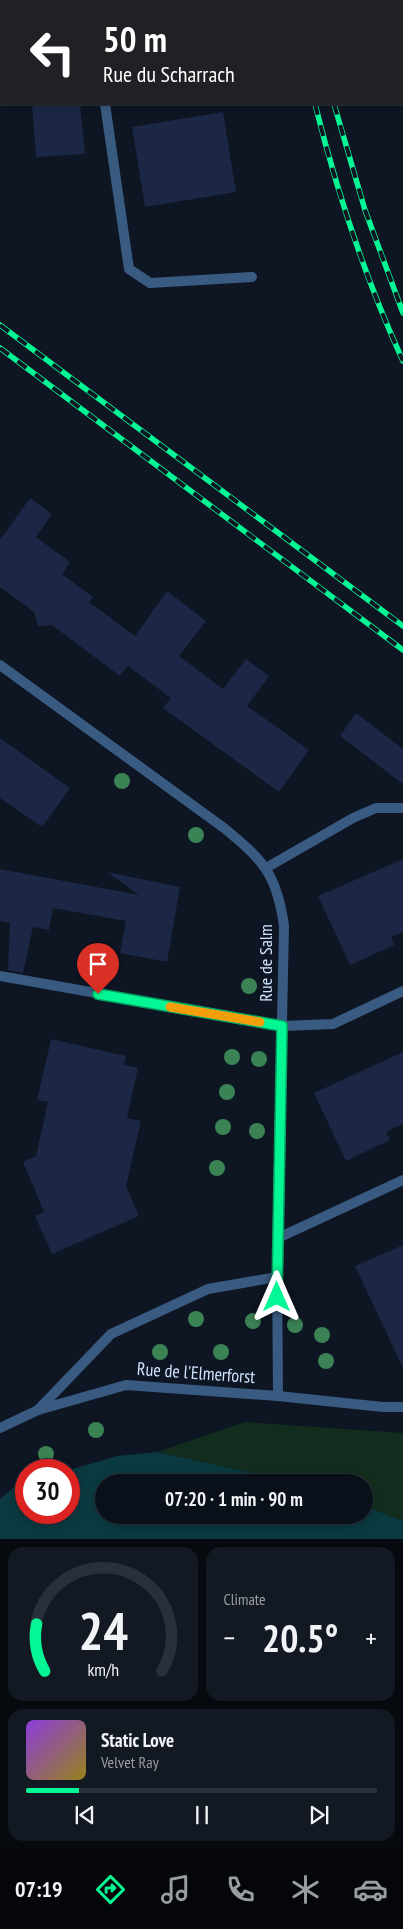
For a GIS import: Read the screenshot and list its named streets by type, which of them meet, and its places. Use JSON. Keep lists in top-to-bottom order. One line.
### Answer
{"streets":{"street":["Rue de Salm","Rue de l'Elmerforst"]},"crossings":[["Rue de Salm","Rue de l'Elmerforst"]],"page":{"turn":["50 m","Rue du Scharrach"],"limit":"30","trip":"07:20 · 1 min · 90 m","tile":"Climate","heat":["−","20.5°","+"],"song":["Static Love","Velvet Ray"],"tabs":"07:19","gauge":["24","km/h"]}}
